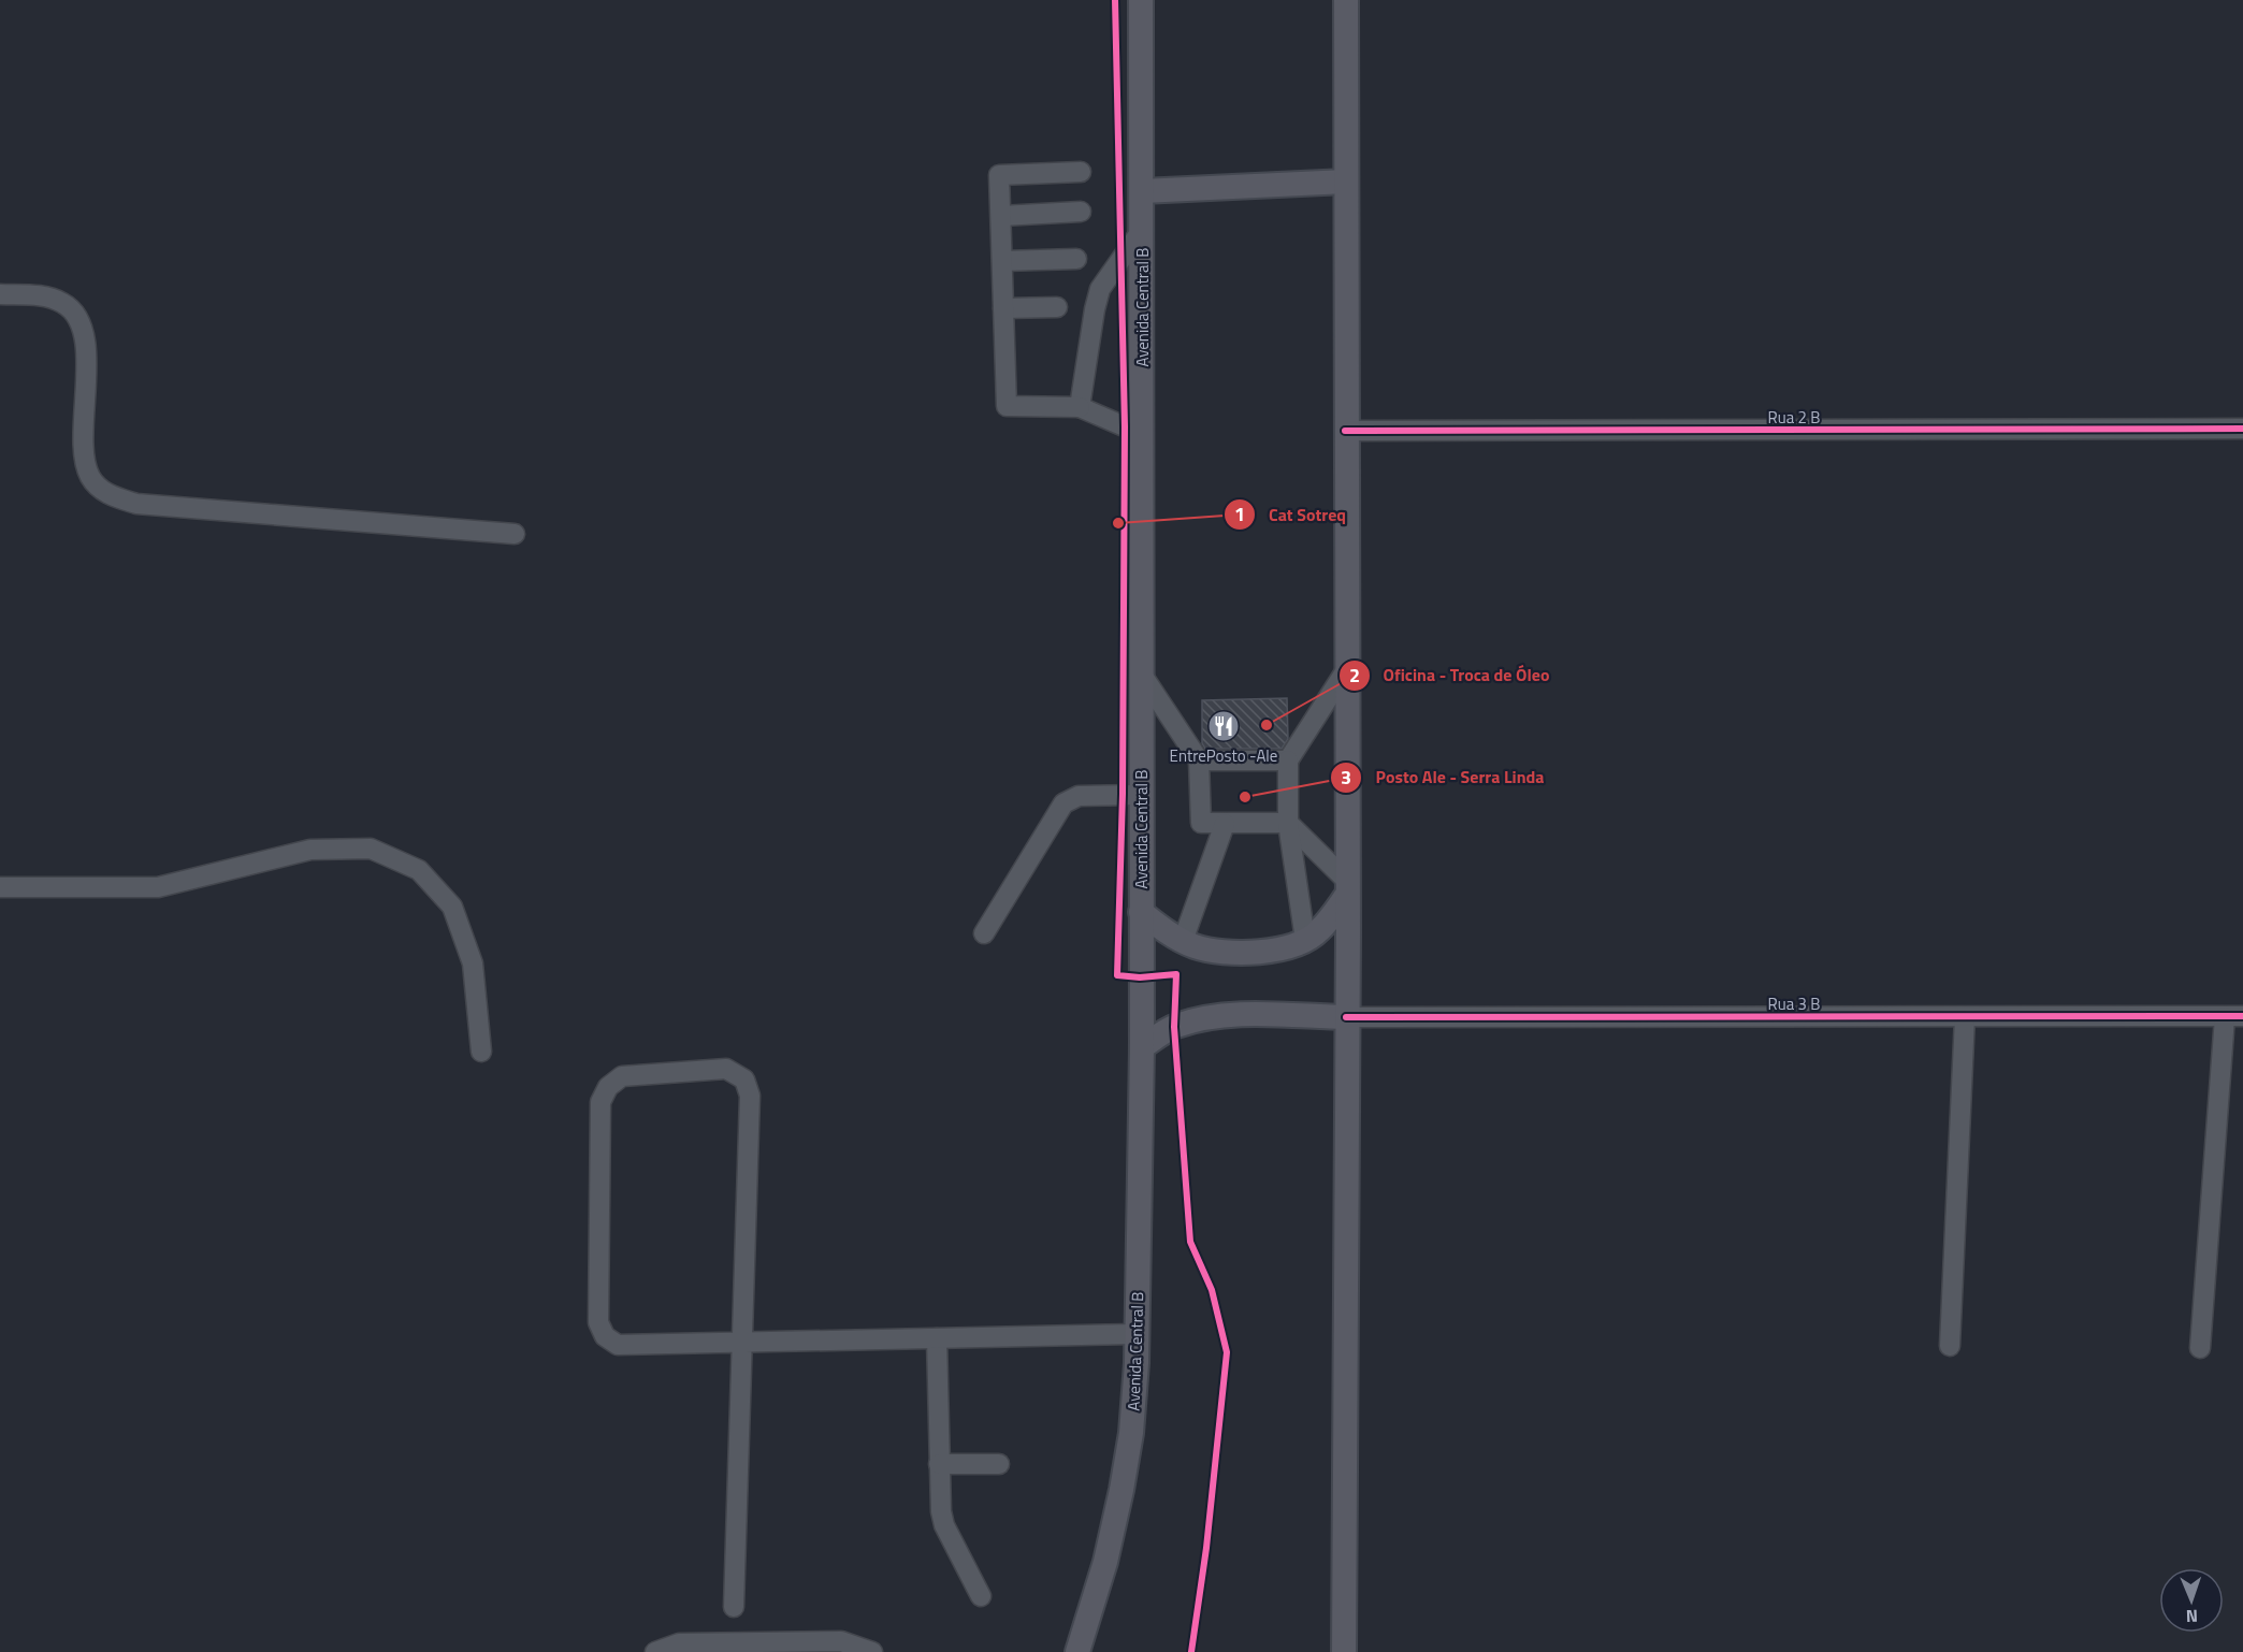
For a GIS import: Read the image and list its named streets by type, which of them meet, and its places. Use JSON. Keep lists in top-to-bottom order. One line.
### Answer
{"streets":{"main road":["Avenida Central B"],"street":["Rua 2 B","Rua 3 B"]},"places":{"other":["Cat Sotreq","Oficina - Troca de Óleo","Posto Ale - Serra Linda"],"restaurant":["EntrePosto -Ale"]},"north":"bottom"}
